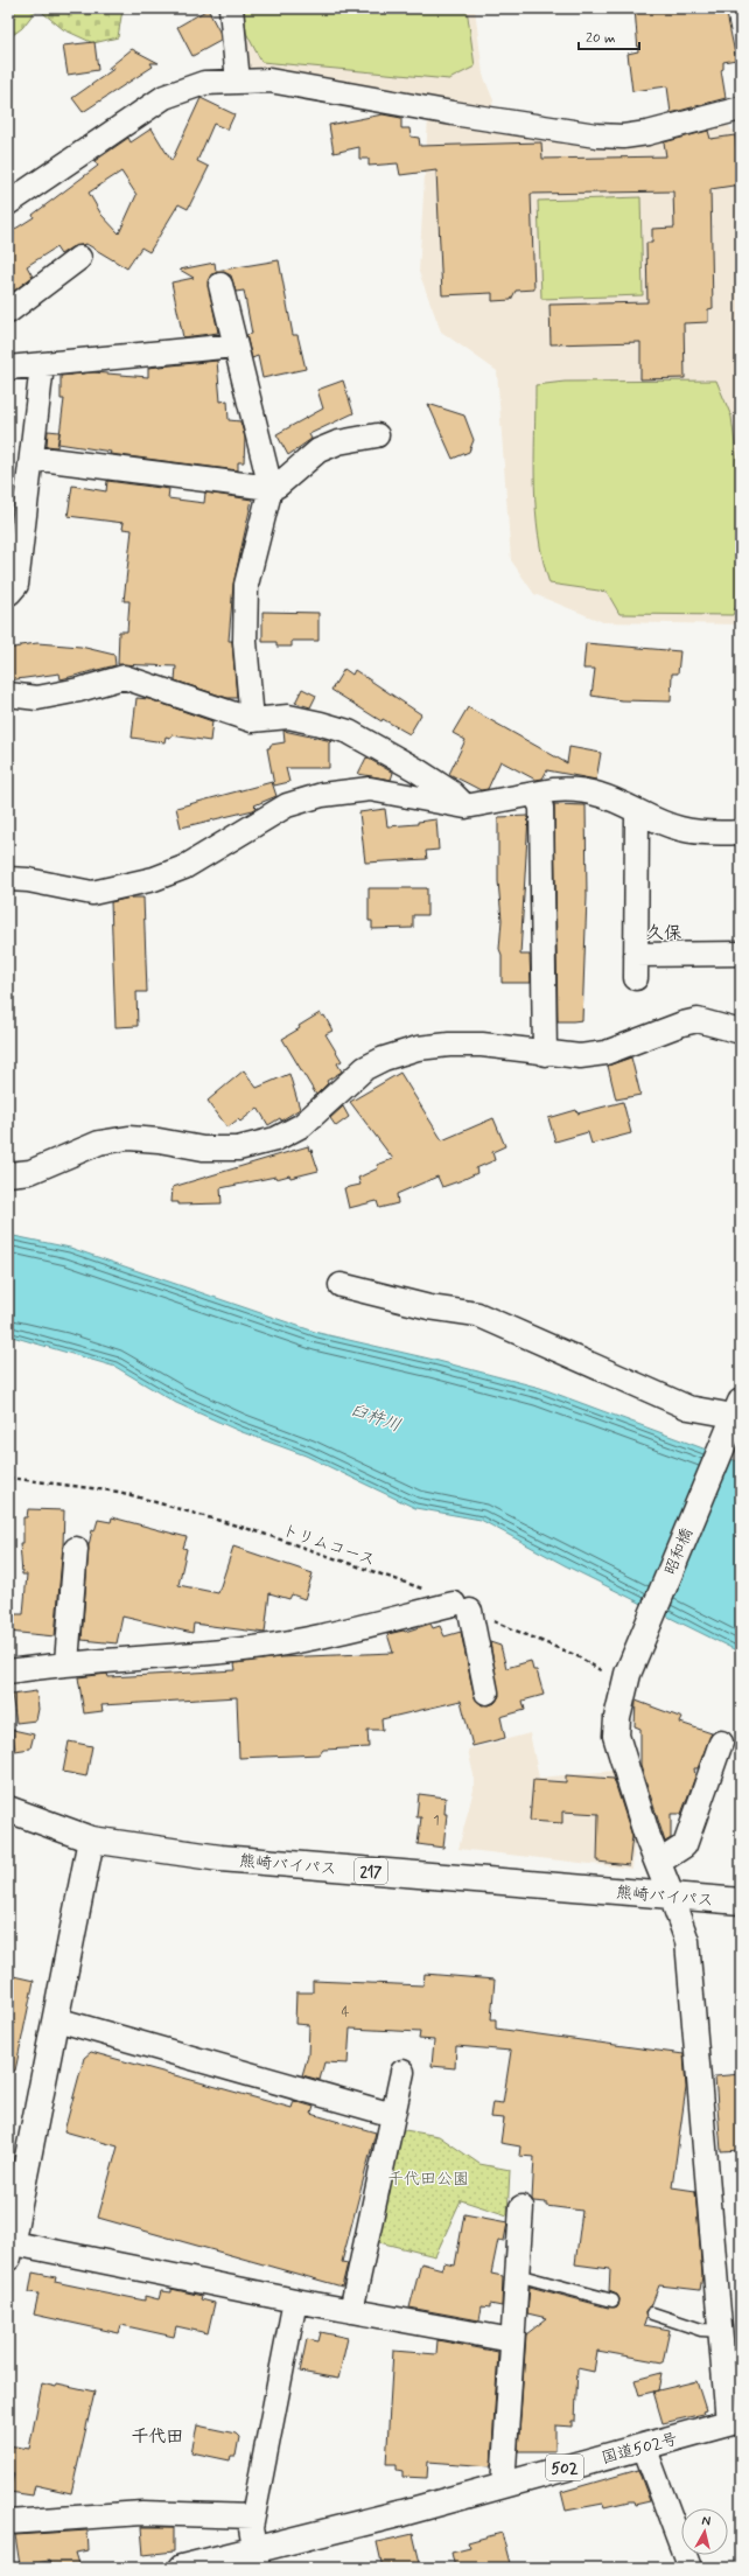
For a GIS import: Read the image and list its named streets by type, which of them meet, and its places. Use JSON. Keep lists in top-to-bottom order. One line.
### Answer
{"streets":{"main road":["昭和橋","熊崎バイパス","217","国道502号","502"],"path":["トリムコース"]},"crossings":[["トリムコース","昭和橋"],["昭和橋","熊崎バイパス"]],"districts":["久保","千代田"],"water":["臼杵川"],"parks":["千代田公園"],"house_numbers":["1","4"],"scale_bar":"20 m","north":"top"}
